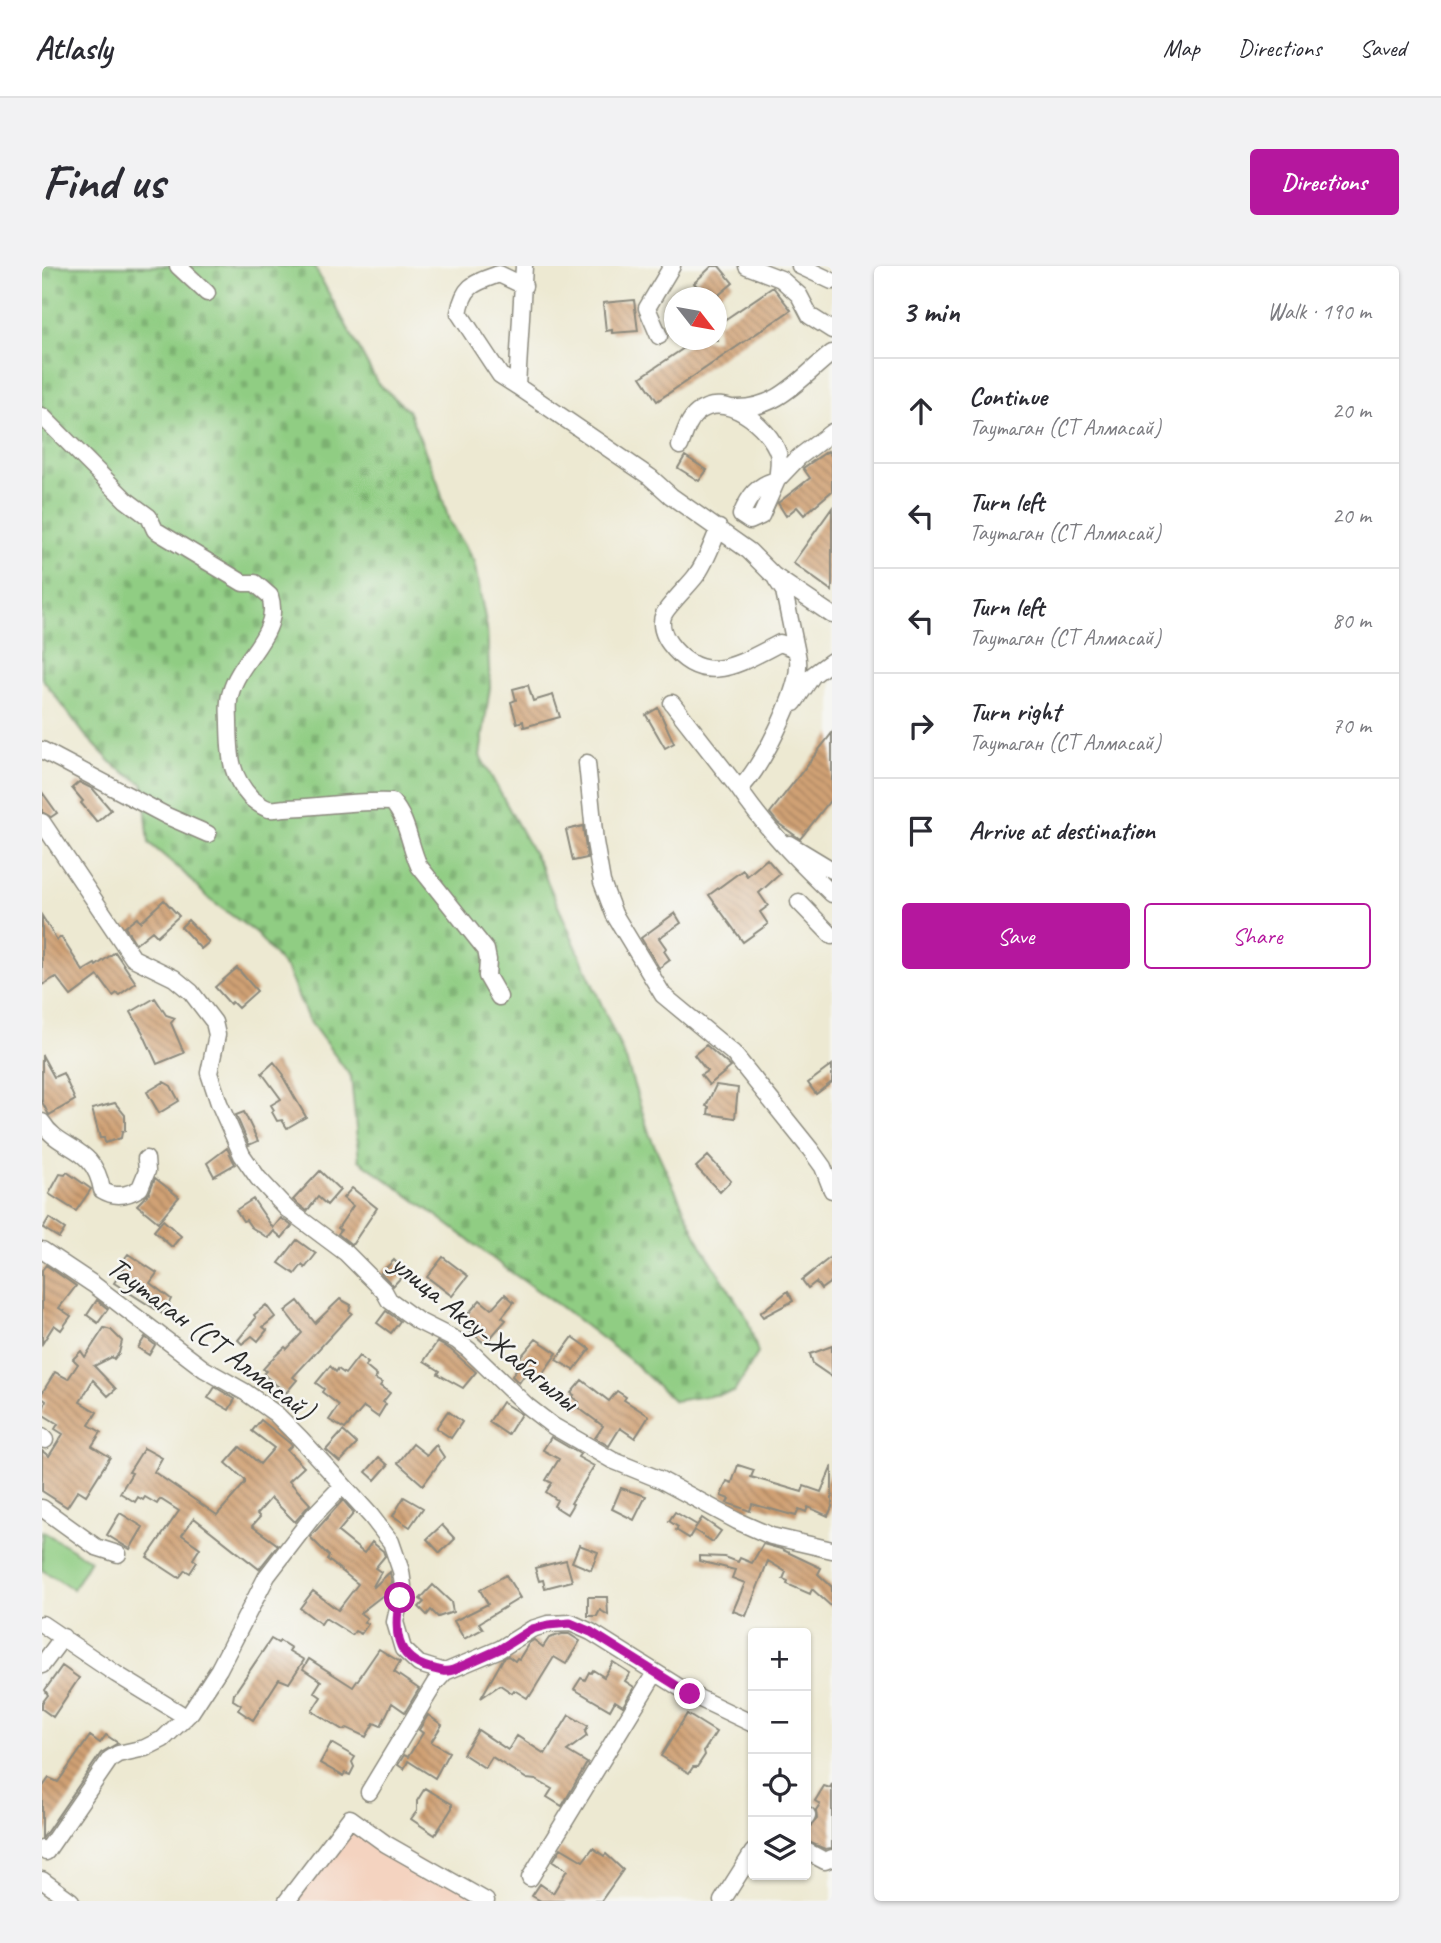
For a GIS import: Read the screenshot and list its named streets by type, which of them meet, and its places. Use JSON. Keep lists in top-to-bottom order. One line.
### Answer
{"streets":{"street":["улица Аксу-Жабагылы","Таутаган (СТ Алмасай)"]},"north":"bottom right","page":{"header":"Atlasly","nav":["Map","Directions","Saved"],"buttons":["Directions",["Save","Share"]],"title":"Find us","heading":["3 min","Walk · 190 m"],"list":[["Continue","Таутаган (СТ Алмасай)","20 m"],["Turn left","Таутаган (СТ Алмасай)","20 m"],["Turn left","Таутаган (СТ Алмасай)","80 m"],["Turn right","Таутаган (СТ Алмасай)","70 m"],"Arrive at destination"],"map_buttons":["+","−"]}}
